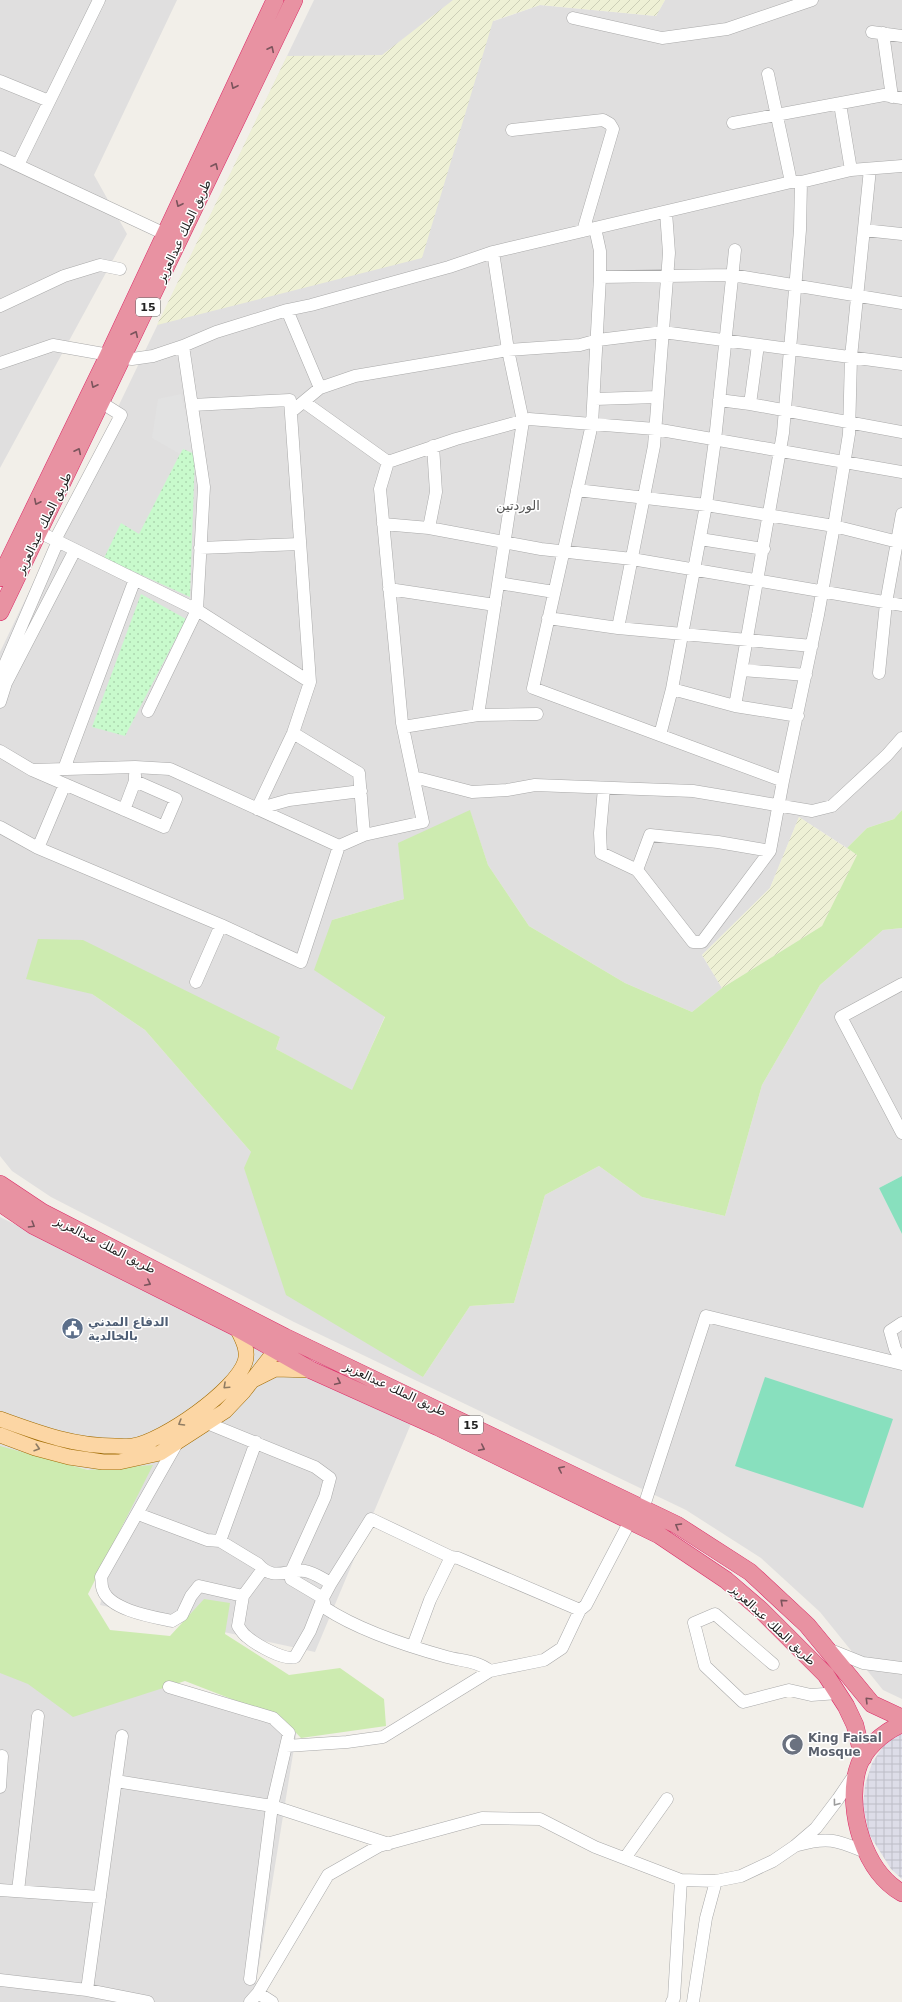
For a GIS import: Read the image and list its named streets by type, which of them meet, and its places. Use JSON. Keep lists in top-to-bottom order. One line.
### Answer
{"streets":{"highway":["طريق الملك عبدالعزيز","15"]},"districts":["الوردتين"],"places":{"public building":["الدفاع المدني بالخالدية"],"mosque":["King Faisal Mosque"]}}
